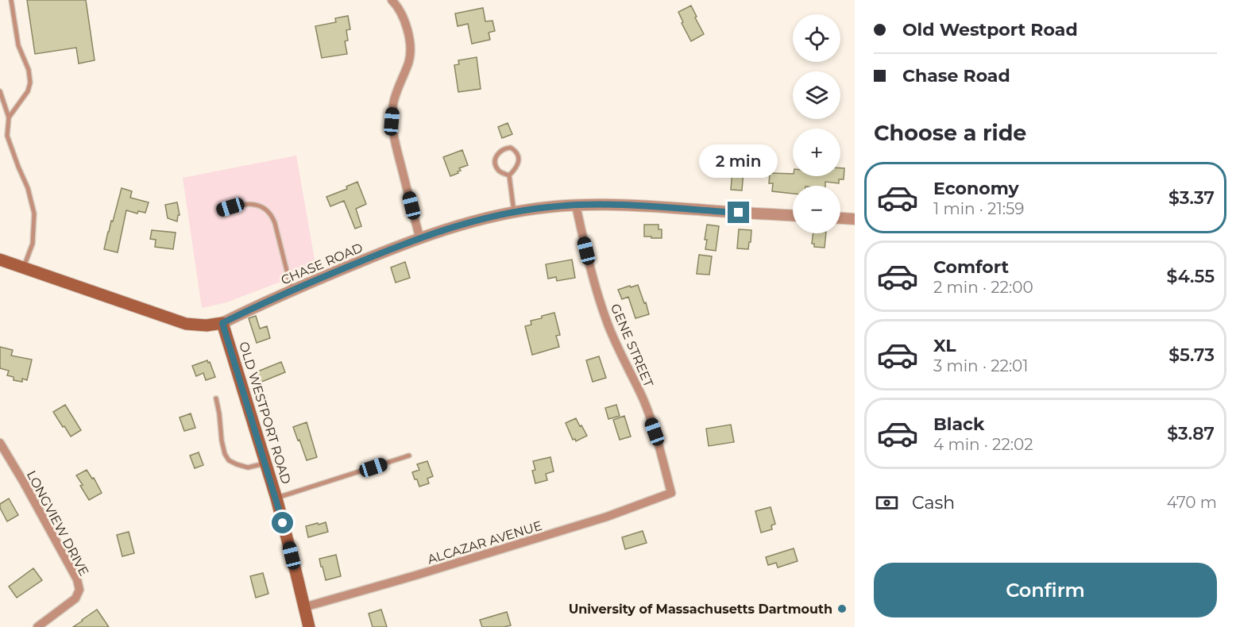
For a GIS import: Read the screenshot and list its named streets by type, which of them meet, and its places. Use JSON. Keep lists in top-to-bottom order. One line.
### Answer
{"streets":{"main road":["OLD WESTPORT ROAD"],"street":["CHASE ROAD","GENE STREET","LONGVIEW DRIVE","ALCAZAR AVENUE"]},"crossings":[["CHASE ROAD","GENE STREET"],["CHASE ROAD","OLD WESTPORT ROAD"],["GENE STREET","ALCAZAR AVENUE"],["OLD WESTPORT ROAD","ALCAZAR AVENUE"]],"places":["University of Massachusetts Dartmouth"],"page":{"banner":["Old Westport Road","Chase Road"],"map_buttons":["+","−"],"heading":"Choose a ride","bubble":"2 min","list":[{"name":"Economy","note":"1 min · 21:59","value":"$3.37"},{"name":"Comfort","note":"2 min · 22:00","value":"$4.55"},{"name":"XL","note":"3 min · 22:01","value":"$5.73"},{"name":"Black","note":"4 min · 22:02","value":"$3.87"}],"pay":["Cash","470 m"],"buttons":"Confirm"}}
